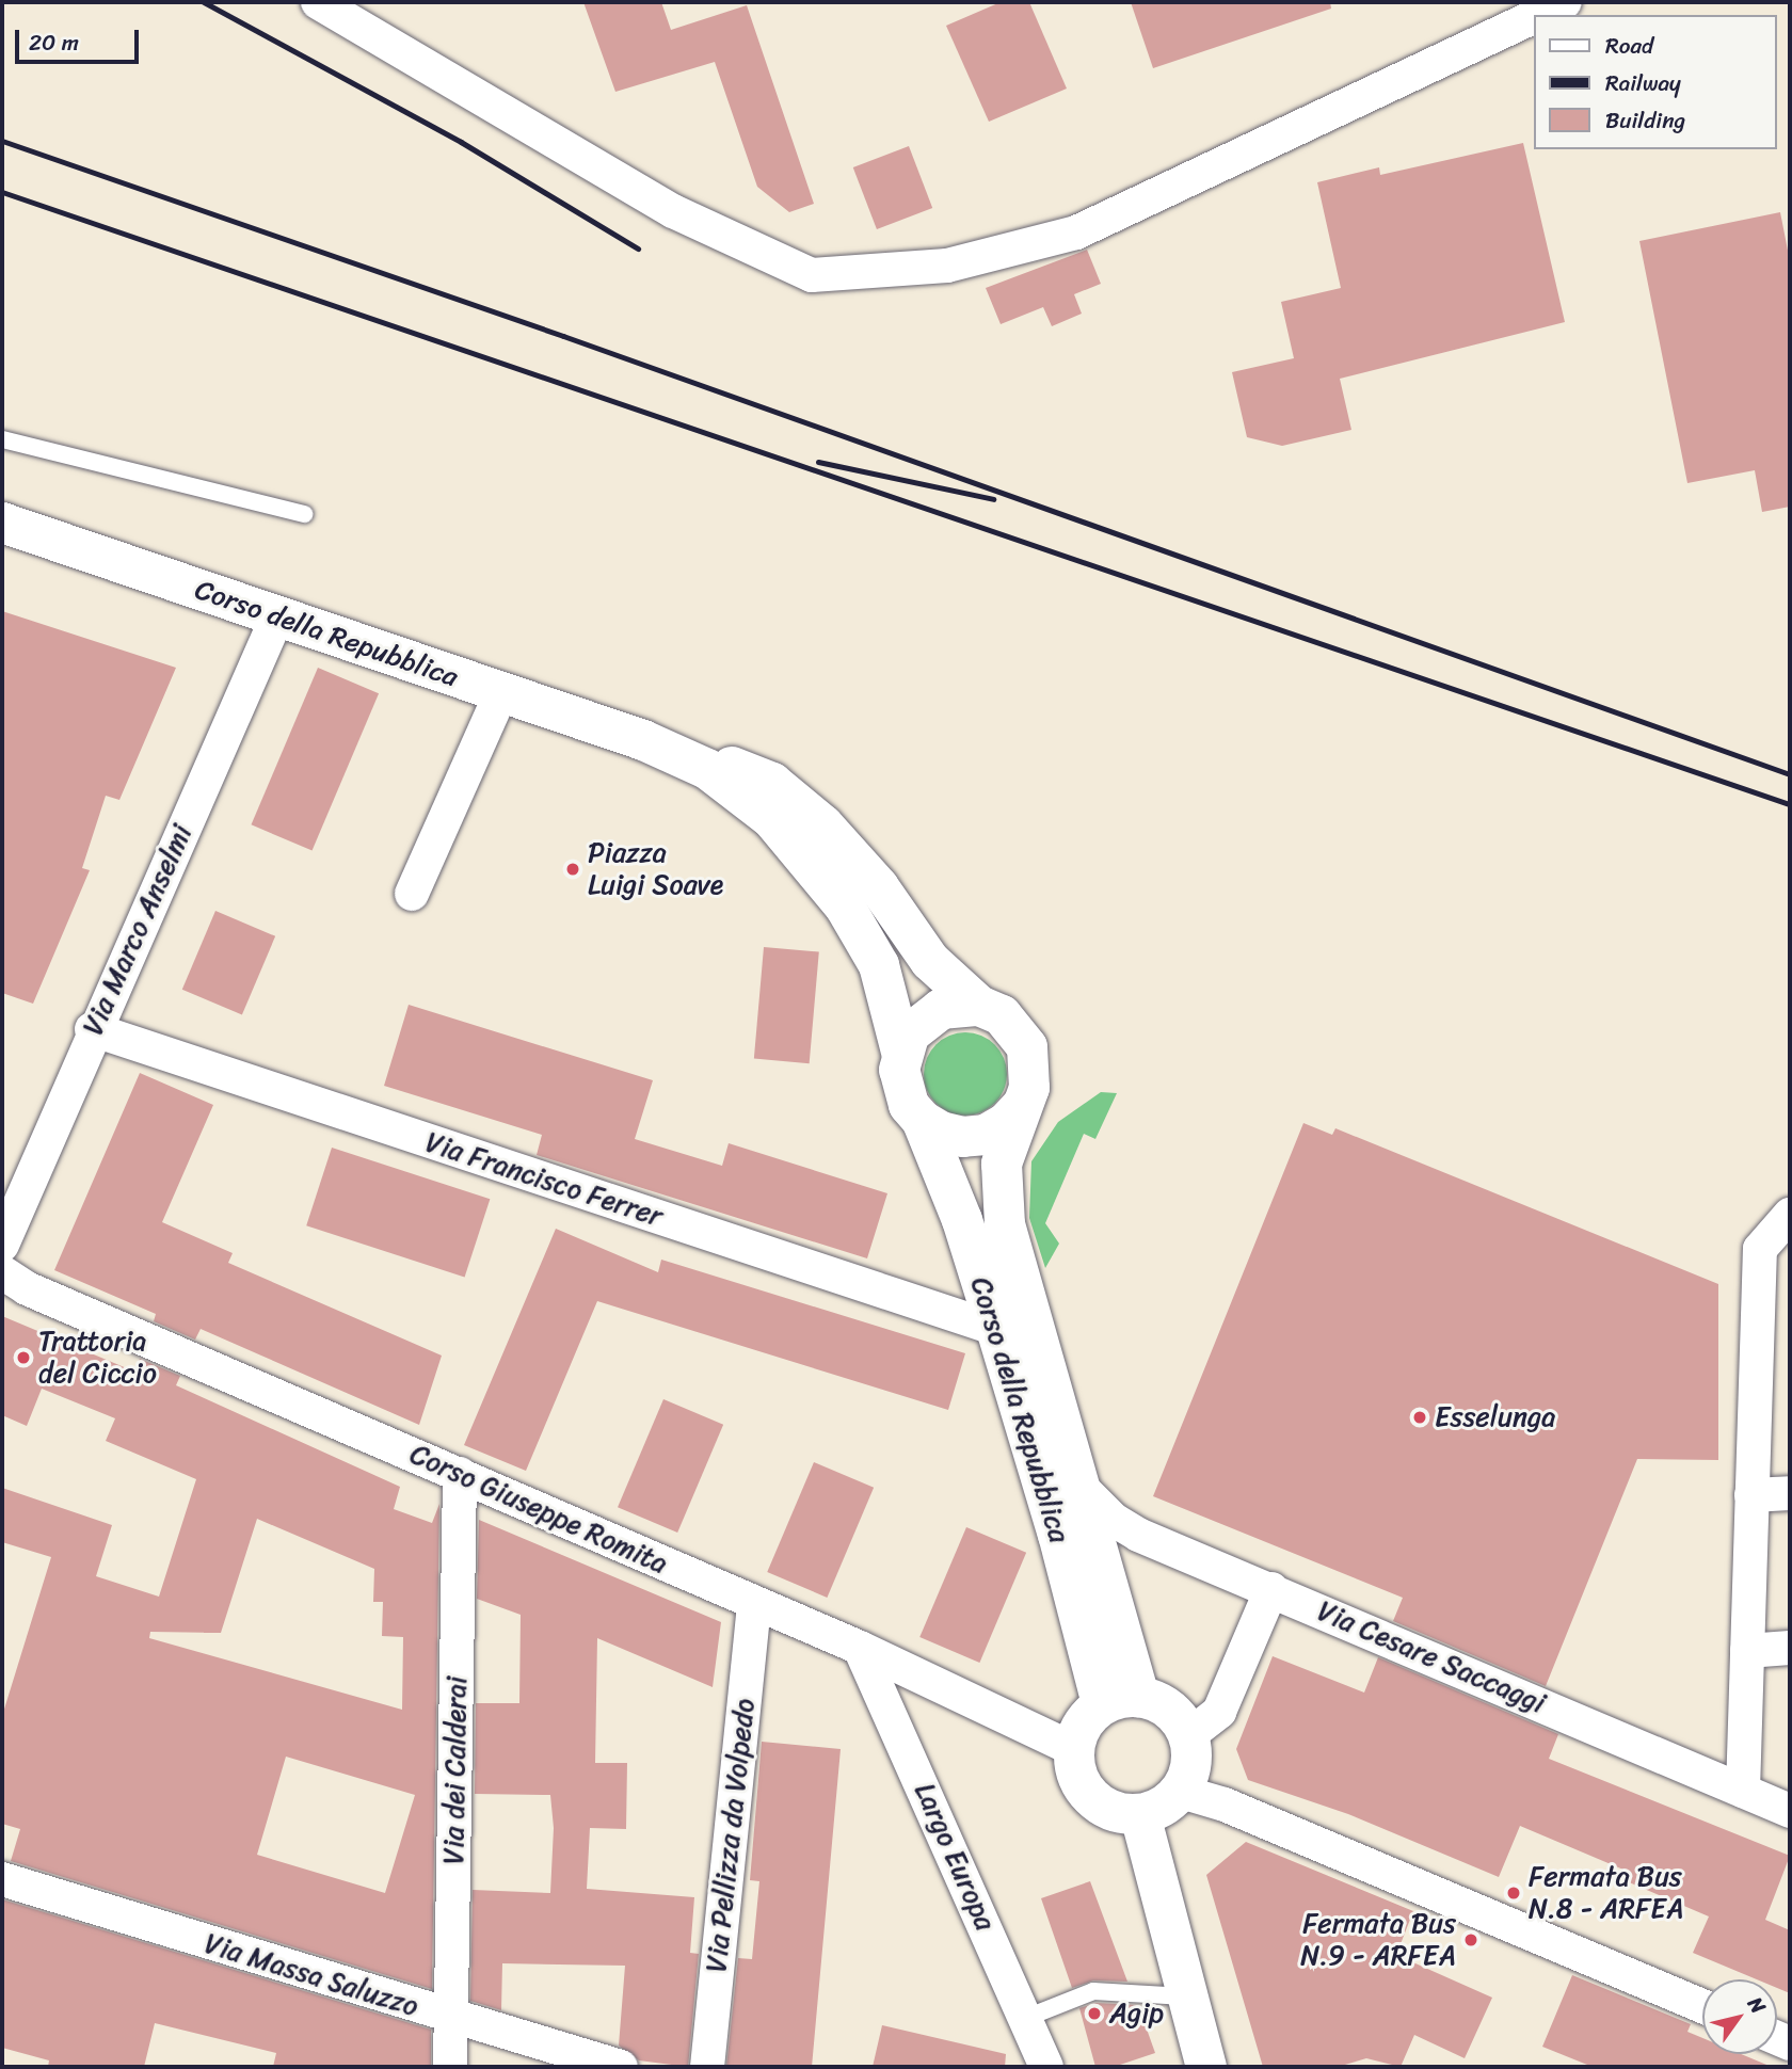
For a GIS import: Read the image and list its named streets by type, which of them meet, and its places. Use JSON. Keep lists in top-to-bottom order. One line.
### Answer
{"streets":{"street":["Corso della Repubblica","Via Marco Anselmi","Via Francisco Ferrer","Corso Giuseppe Romita","Via Cesare Saccaggi","Via dei Calderai","Via Pellizza da Volpedo","Largo Europa","Via Massa Saluzzo"]},"crossings":[["Corso della Repubblica","Via Marco Anselmi"],["Corso della Repubblica","Via Francisco Ferrer"],["Corso della Repubblica","Corso Giuseppe Romita"],["Corso della Repubblica","Via Cesare Saccaggi"],["Via Marco Anselmi","Via Francisco Ferrer"],["Corso Giuseppe Romita","Via dei Calderai"],["Corso Giuseppe Romita","Via Pellizza da Volpedo"],["Corso Giuseppe Romita","Largo Europa"],["Via dei Calderai","Via Massa Saluzzo"]],"places":["Piazza Luigi Soave","Trattoria del Ciccio","Esselunga","Fermata Bus N.8 - ARFEA","Fermata Bus N.9 - ARFEA","Agip"],"legend":["Road","Railway","Building"],"scale_bar":"20 m","north":"top right"}
